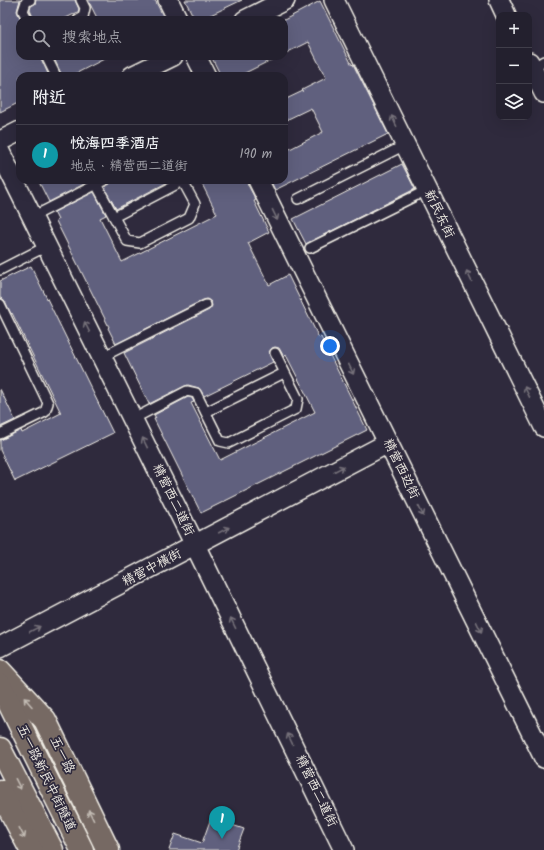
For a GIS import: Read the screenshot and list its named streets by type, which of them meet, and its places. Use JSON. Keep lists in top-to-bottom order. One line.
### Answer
{"streets":{"main road":["五一路","五一路新民中街隧道"],"street":["新民东街","精营西边街","精营西二道街","精营中横街"]},"crossings":[["精营西边街","精营中横街"],["精营西二道街","精营中横街"]],"one_way":["新民东街","精营西边街","精营西二道街","精营中横街"],"page":{"map_buttons":["+","−"],"search":"搜索地点","heading":"附近","list":[{"mark":"1","name":"悦海四季酒店","note":"地点 · 精营西二道街","value":"190 m"}],"pins":"1"}}
